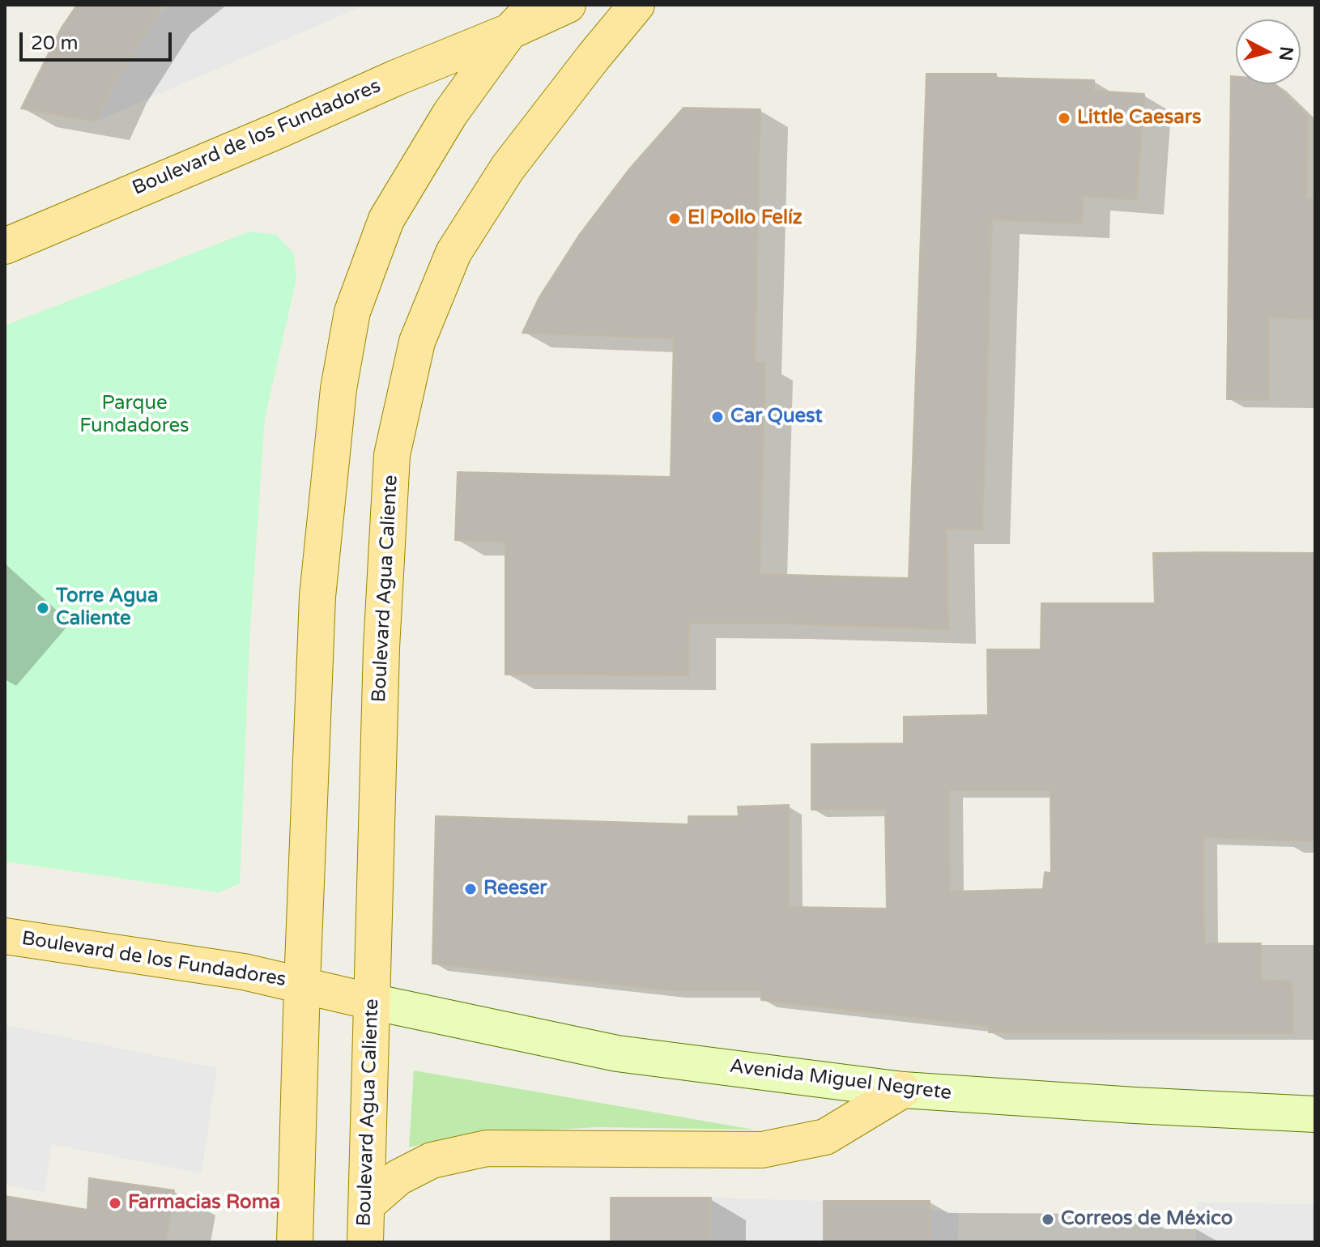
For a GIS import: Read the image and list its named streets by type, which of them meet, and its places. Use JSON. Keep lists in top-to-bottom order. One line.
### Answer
{"streets":{"main road":["Boulevard de los Fundadores","Boulevard Agua Caliente","Avenida Miguel Negrete"]},"crossings":[["Boulevard de los Fundadores","Boulevard Agua Caliente"],["Boulevard de los Fundadores","Avenida Miguel Negrete"],["Boulevard Agua Caliente","Avenida Miguel Negrete"]],"parks":["Parque Fundadores"],"places":["Little Caesars","El Pollo Felíz","Car Quest","Torre Agua Caliente","Reeser","Farmacias Roma","Correos de México"],"scale_bar":"20 m","north":"right"}
